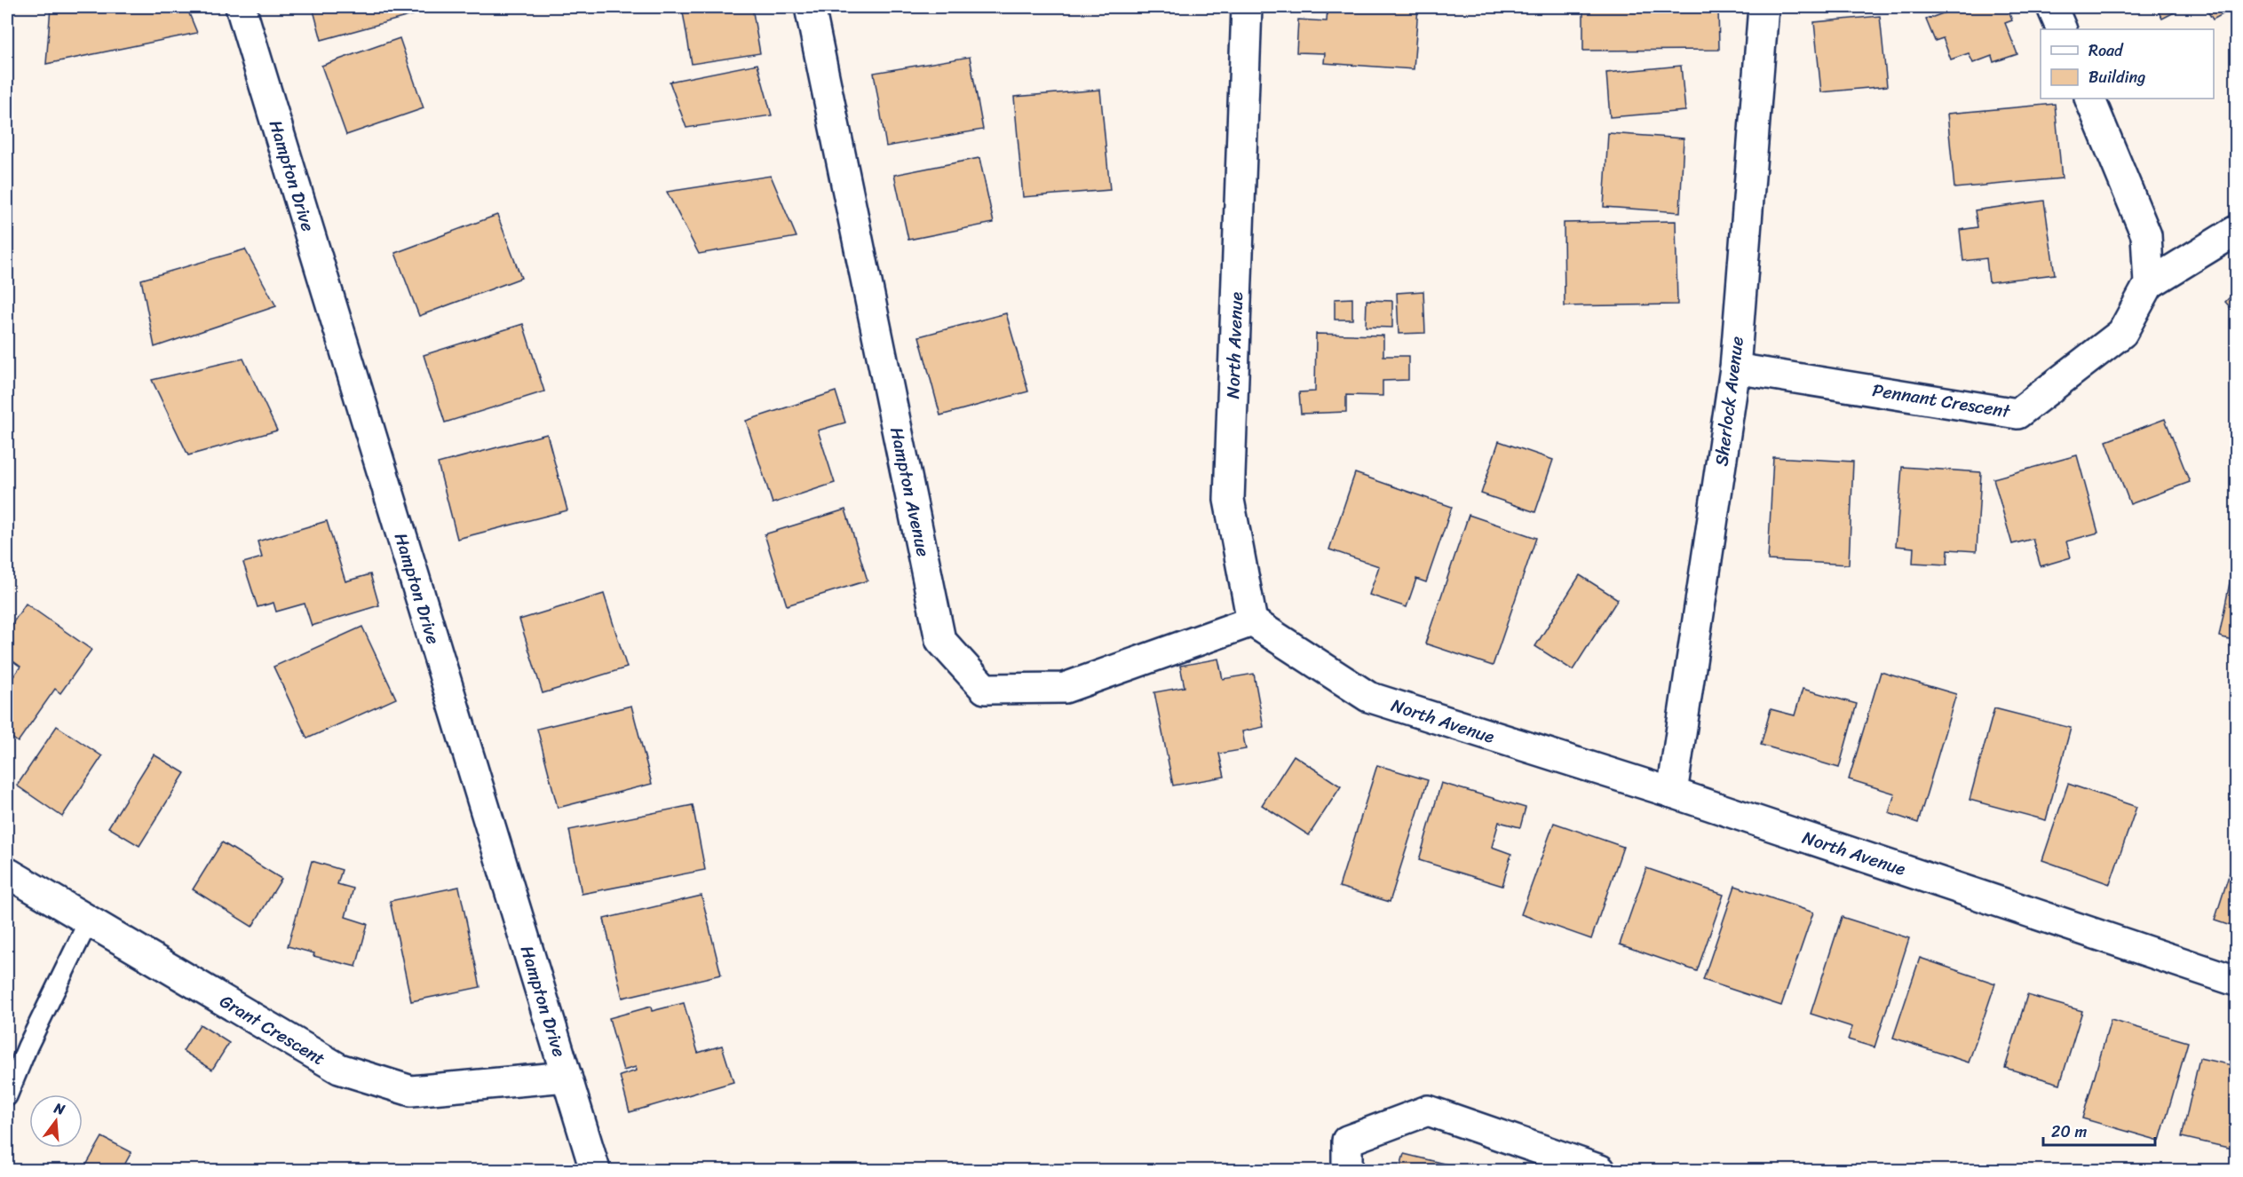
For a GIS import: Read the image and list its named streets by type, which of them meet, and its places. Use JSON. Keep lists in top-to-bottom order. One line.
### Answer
{"streets":{"street":["Hampton Drive","North Avenue","Pennant Crescent","Sherlock Avenue","Hampton Avenue","Grant Crescent"]},"crossings":[["Hampton Drive","Grant Crescent"],["North Avenue","Sherlock Avenue"],["North Avenue","Hampton Avenue"],["Pennant Crescent","Sherlock Avenue"]],"legend":["Road","Building"],"scale_bar":"20 m","north":"top"}
